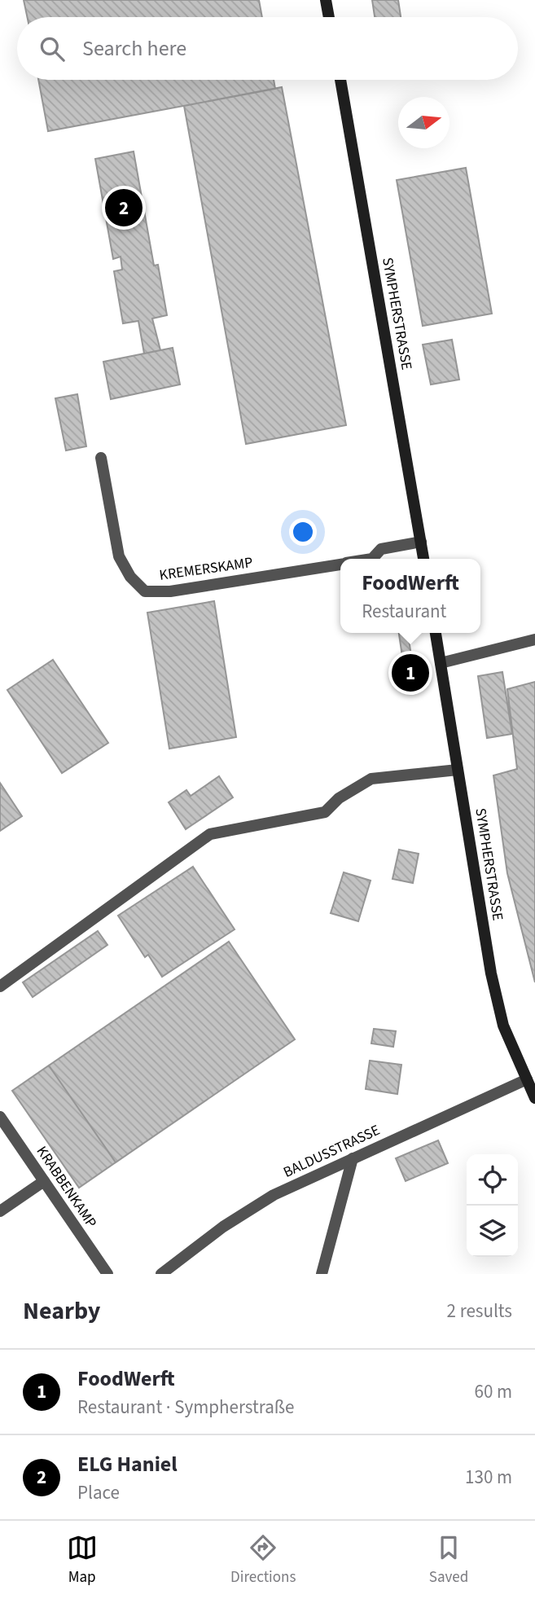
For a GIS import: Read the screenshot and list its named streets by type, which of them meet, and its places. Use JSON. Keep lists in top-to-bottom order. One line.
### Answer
{"streets":{"street":["SYMPHERSTRASSE","KREMERSKAMP","BALDUSSTRASSE","KRABBENKAMP"]},"crossings":[["SYMPHERSTRASSE","KREMERSKAMP"],["SYMPHERSTRASSE","BALDUSSTRASSE"]],"north":"right","page":{"search":"Search here","pins":["2","1"],"popup":["FoodWerft","Restaurant"],"heading":["Nearby","2 results"],"list":[{"mark":"1","name":"FoodWerft","note":"Restaurant · Sympherstraße","value":"60 m"},{"mark":"2","name":"ELG Haniel","note":"Place","value":"130 m"}],"nav":["Map","Directions","Saved"]}}
